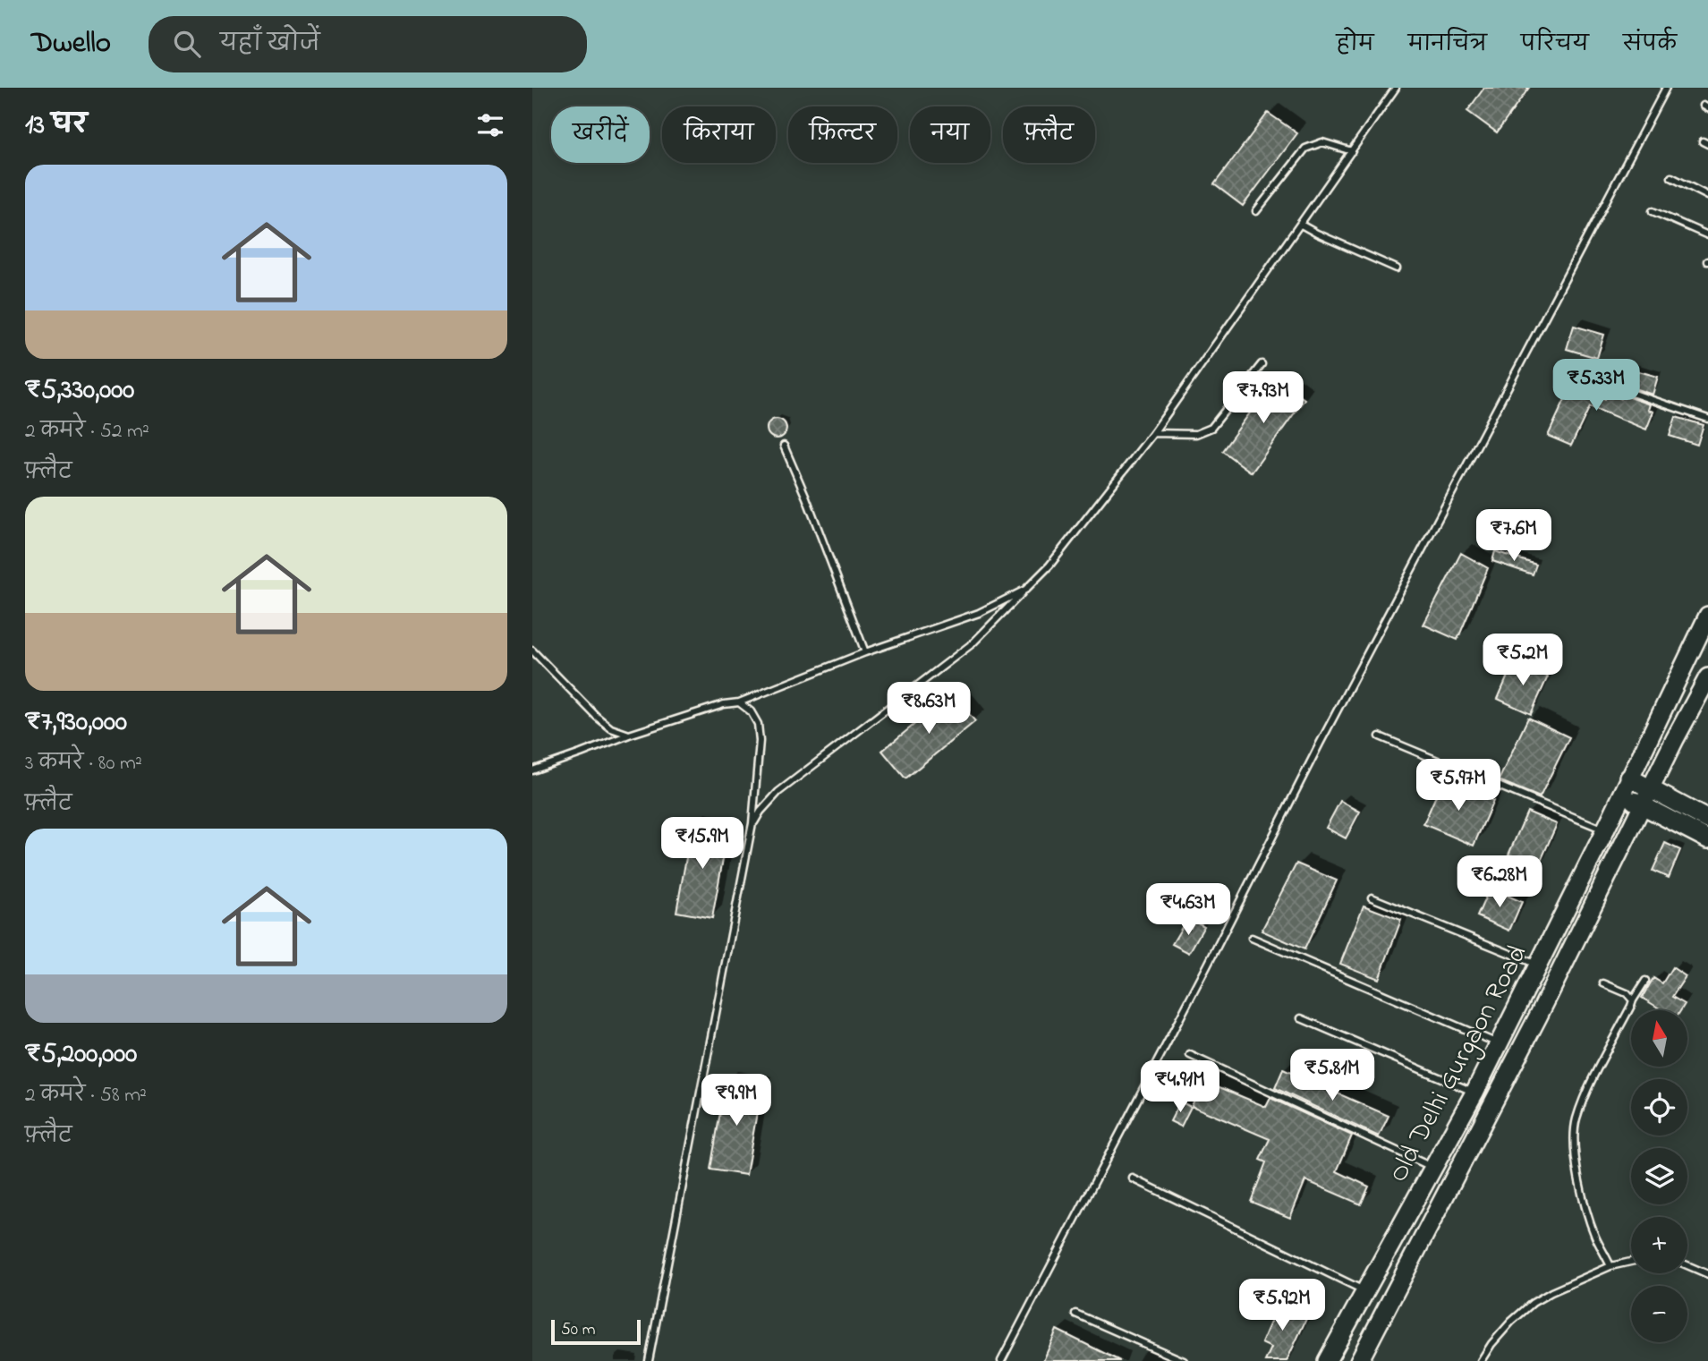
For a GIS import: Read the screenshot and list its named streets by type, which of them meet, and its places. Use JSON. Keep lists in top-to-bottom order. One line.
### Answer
{"streets":{"main road":["Old Delhi Gurgaon Road"]},"scale_bar":"50 m","north":"top","page":{"header":"Dwello","search":"यहाँ खोजें","nav":["होम","मानचित्र","परिचय","संपर्क"],"heading":"13 घर","chip":["खरीदें","किराया","फ़िल्टर","नया","फ़्लैट"],"list":[{"name":"₹5,330,000","note":"2 कमरे · 52 m² · फ़्लैट"},{"name":"₹7,930,000","note":"3 कमरे · 80 m² · फ़्लैट"},{"name":"₹5,200,000","note":"2 कमरे · 58 m² · फ़्लैट"}],"price":["₹5.33M","₹7.93M","₹7.6M","₹5.2M","₹8.63M","₹5.97M","₹15.9M","₹6.28M","₹4.63M","₹5.81M","₹4.91M","₹9.9M","₹5.92M"],"map_buttons":["+","−"],"scale":"50 m"}}
